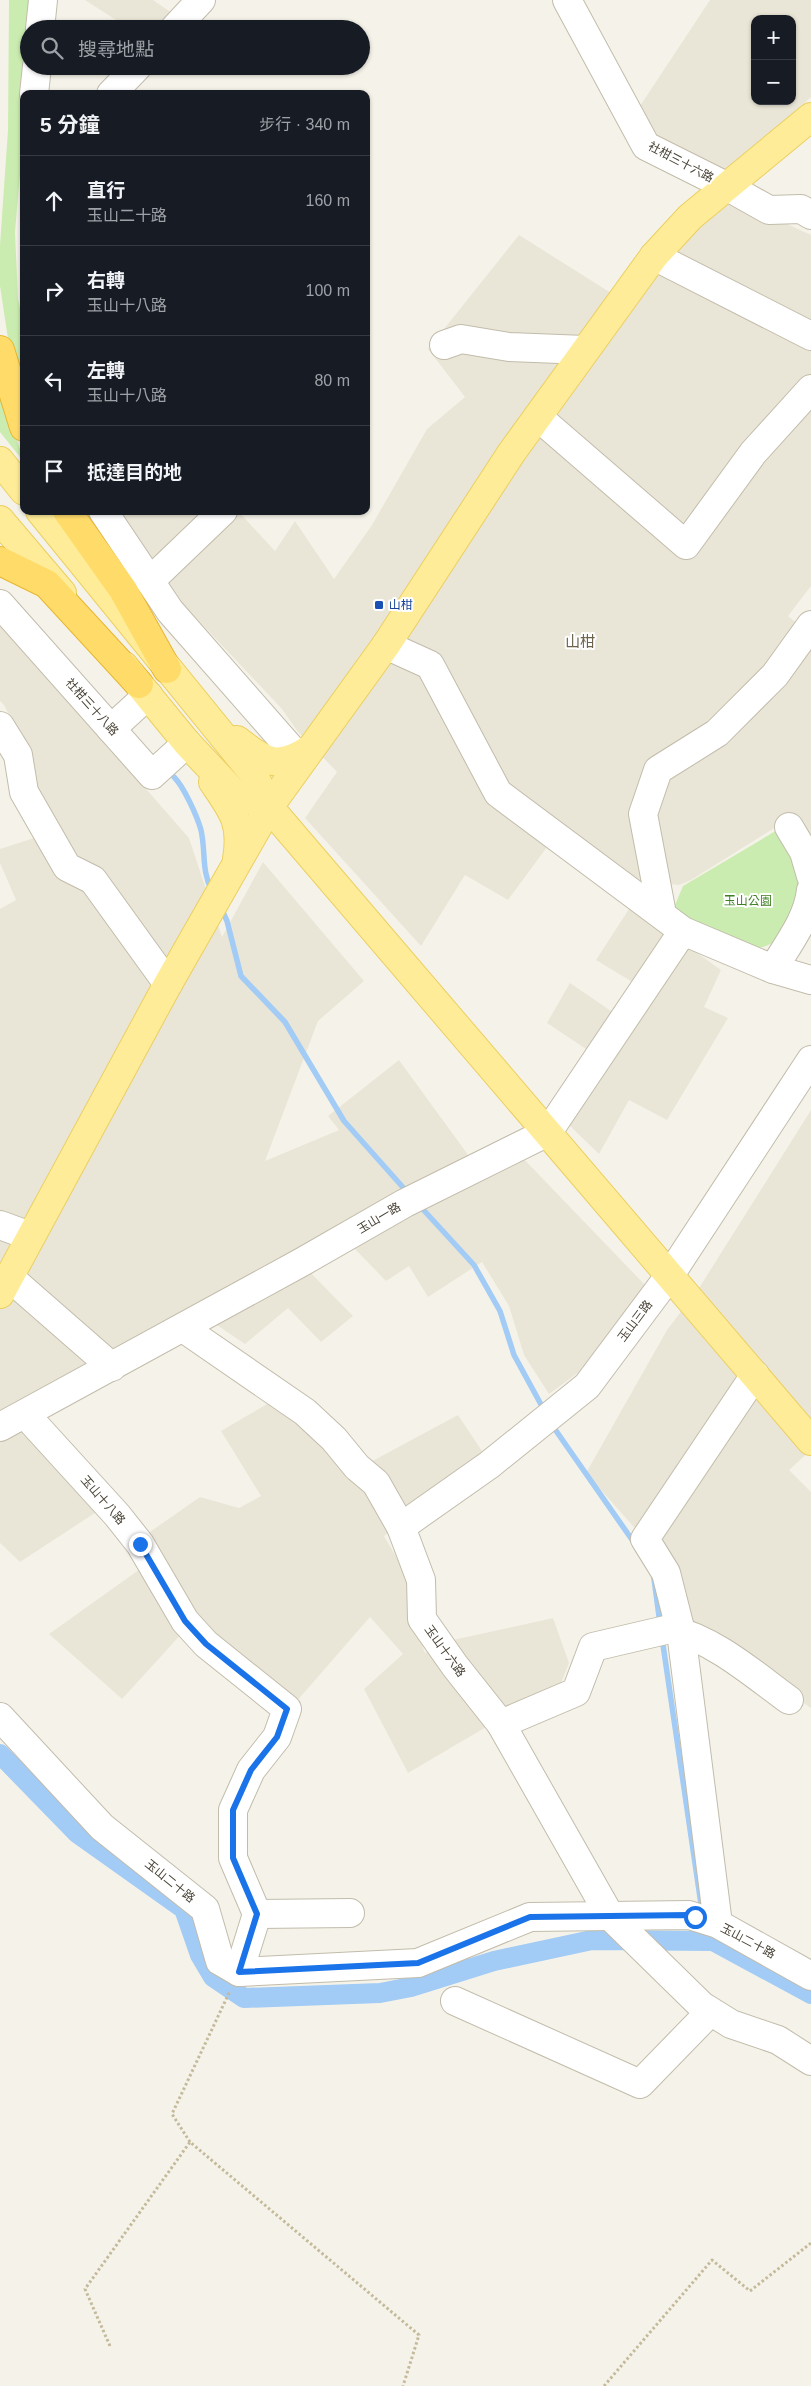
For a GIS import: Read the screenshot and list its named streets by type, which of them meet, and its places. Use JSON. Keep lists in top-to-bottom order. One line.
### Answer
{"streets":{"street":["社柑三十六路","社柑三十八路","玉山一路","玉山三路","玉山十八路","玉山十六路","玉山二十路"]},"crossings":[["玉山一路","玉山十八路"],["玉山一路","玉山十六路"],["玉山三路","玉山十六路"],["玉山十六路","玉山二十路"]],"districts":["山柑"],"parks":["玉山公園"],"places":{"transit":["山柑"]},"page":{"map_buttons":["+","−"],"search":"搜尋地點","heading":["5 分鐘","步行 · 340 m"],"list":[["直行","玉山二十路","160 m"],["右轉","玉山十八路","100 m"],["左轉","玉山十八路","80 m"],"抵達目的地"]}}
